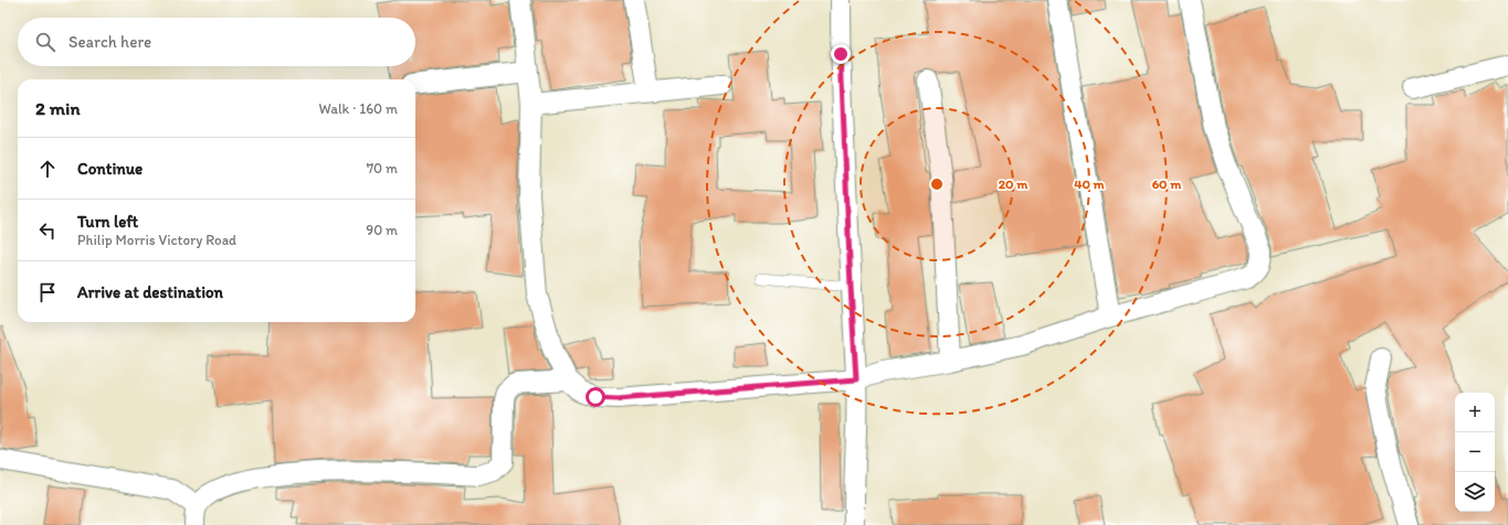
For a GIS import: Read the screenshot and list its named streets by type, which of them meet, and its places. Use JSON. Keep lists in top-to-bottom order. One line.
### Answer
{"page":{"search":"Search here","heading":["2 min","Walk · 160 m"],"list":[["Continue","70 m"],["Turn left","Philip Morris Victory Road","90 m"],"Arrive at destination"],"map_buttons":["+","−"]},"rings":["20 m","40 m","60 m"]}
